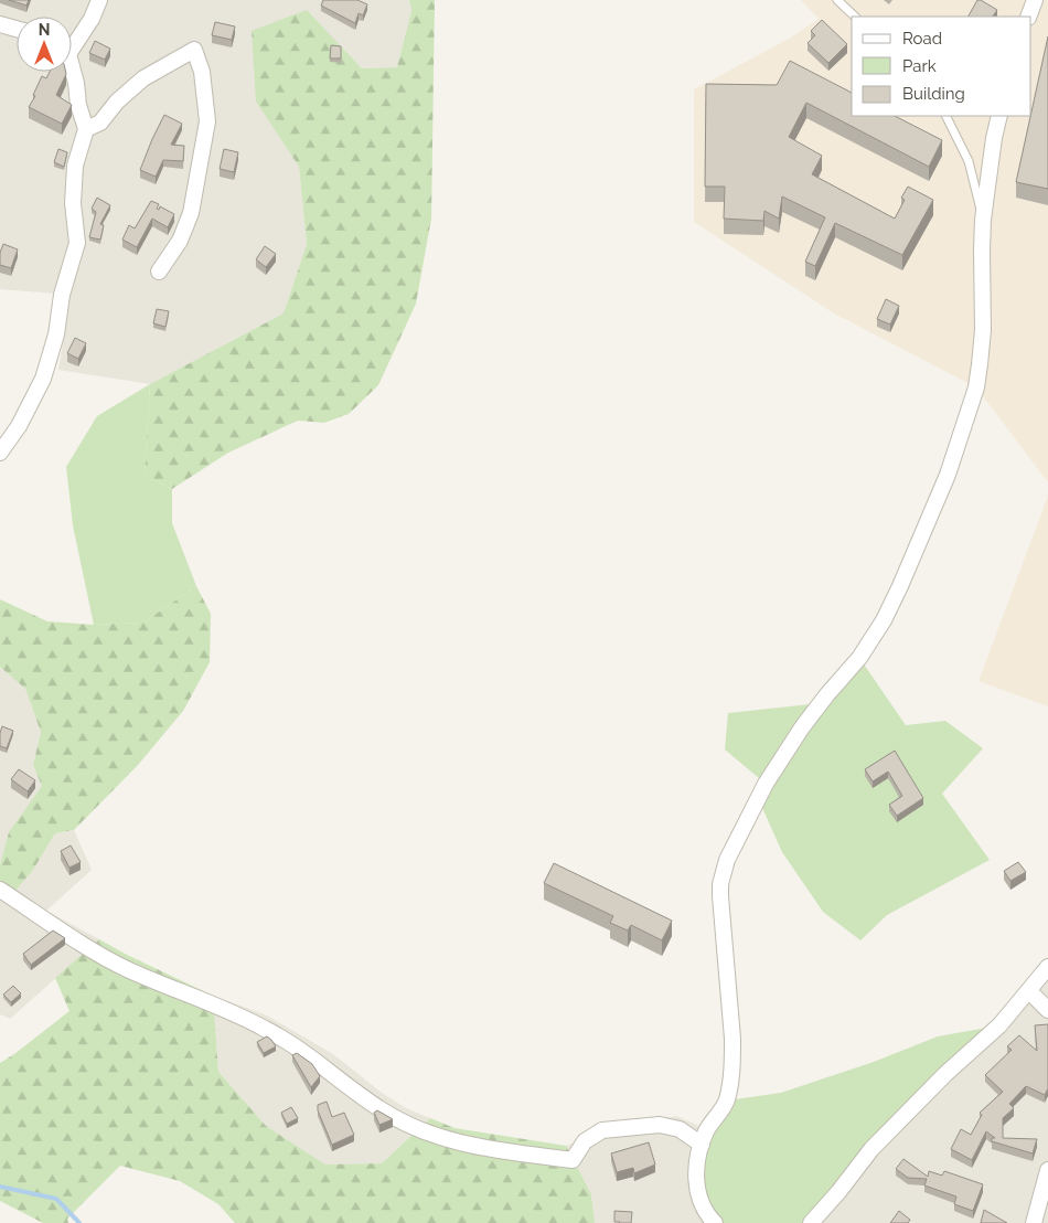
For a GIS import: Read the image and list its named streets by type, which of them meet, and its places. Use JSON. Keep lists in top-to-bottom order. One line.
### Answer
{"legend":["Road","Park","Building"],"north":"top"}
